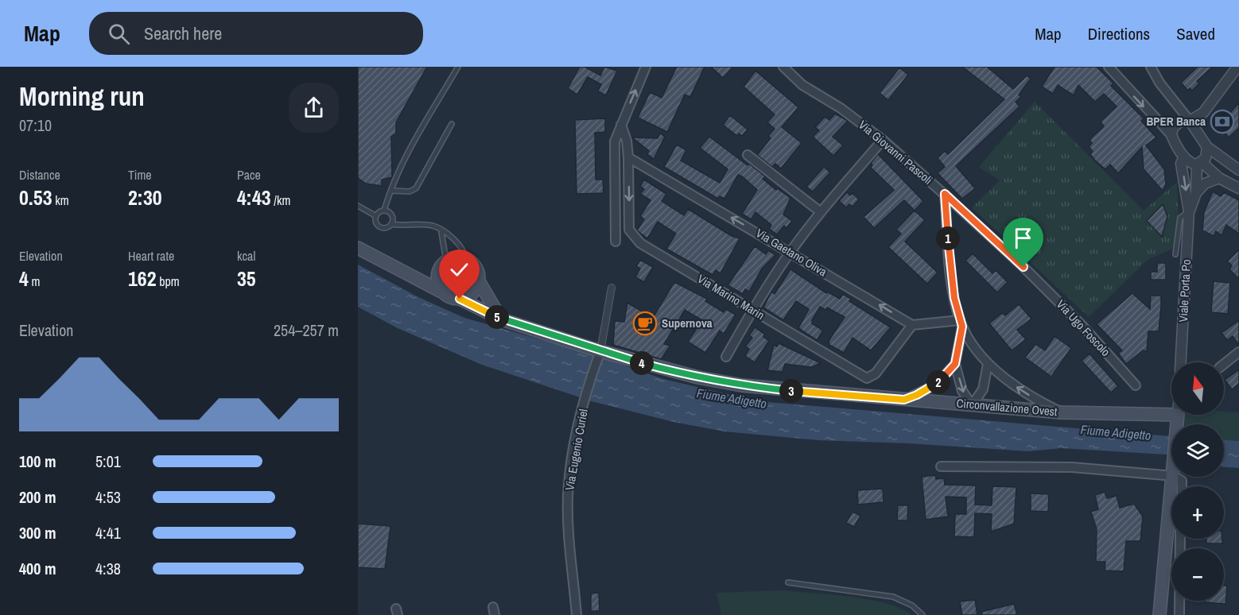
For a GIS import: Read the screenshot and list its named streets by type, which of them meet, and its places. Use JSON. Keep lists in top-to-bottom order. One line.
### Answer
{"streets":{"main road":["Circonvallazione Ovest"],"street":["Via Giovanni Pascoli","Via Gaetano Oliva","Viale Porta Po","Via Marino Marin","Via Ugo Foscolo","Via Eugenio Curiel"]},"crossings":[["Via Giovanni Pascoli","Via Ugo Foscolo"],["Via Gaetano Oliva","Via Marino Marin"],["Circonvallazione Ovest","Via Eugenio Curiel"]],"one_way":["Via Gaetano Oliva","Via Marino Marin"],"water":["Fiume Adigetto"],"places":{"bank":["BPER Banca"],"cafe":["Supernova"]},"north":"top","page":{"header":"Map","search":"Search here","nav":["Map","Directions","Saved"],"heading":["Morning run","07:10"],"stats":[["Distance","0.53 km"],["Time","2:30"],["Pace","4:43 /km"],["Elevation","4 m"],["Heart rate","162 bpm"],["kcal","35"]],"pins":["1","5","4","2","3"],"chart":["Elevation","254–257 m"],"map_buttons":["+","−"],"list":[{"name":"100 m","note":"5:01"},{"name":"200 m","note":"4:53"},{"name":"300 m","note":"4:41"},{"name":"400 m","note":"4:38"}]}}
